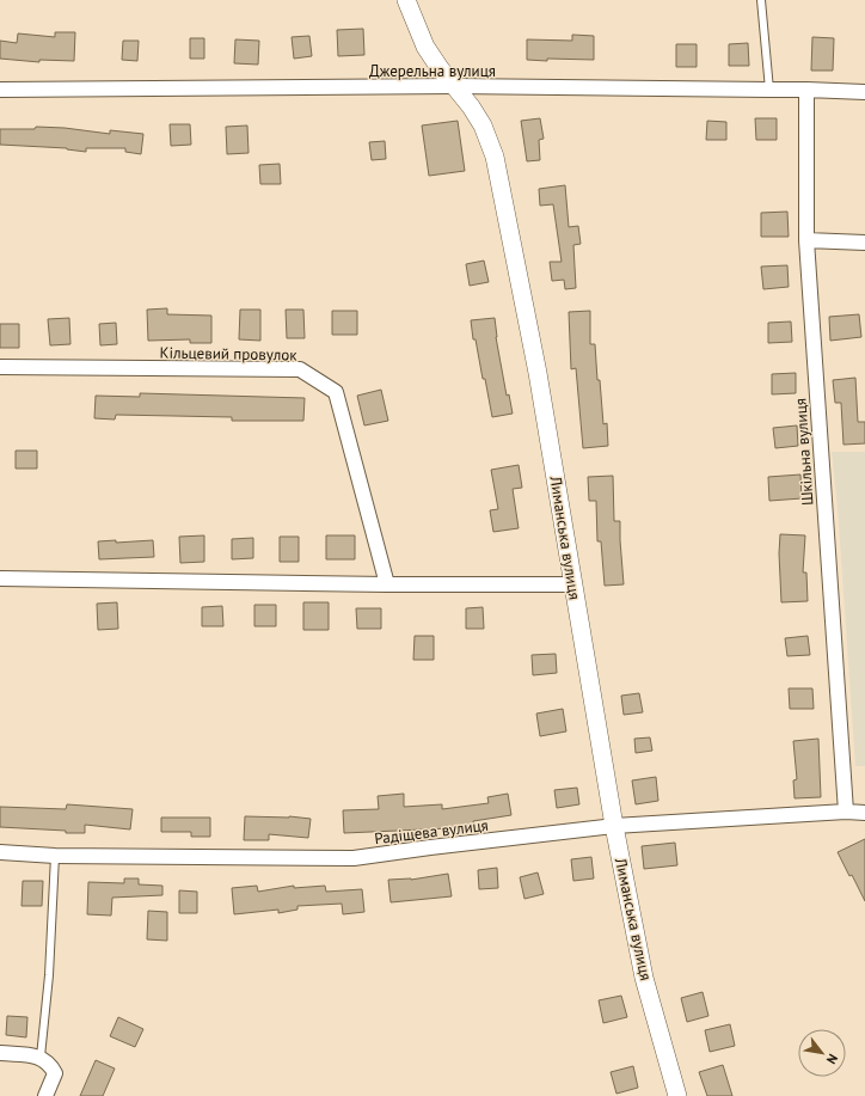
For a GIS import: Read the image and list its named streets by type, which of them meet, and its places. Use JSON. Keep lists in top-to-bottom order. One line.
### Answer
{"streets":{"street":["Джерельна вулиця","Кільцевий провулок","Шкільна вулиця","Лиманська вулиця","Радіщева вулиця"]},"crossings":[["Джерельна вулиця","Шкільна вулиця"],["Джерельна вулиця","Лиманська вулиця"],["Шкільна вулиця","Радіщева вулиця"],["Лиманська вулиця","Радіщева вулиця"]],"north":"bottom right"}
